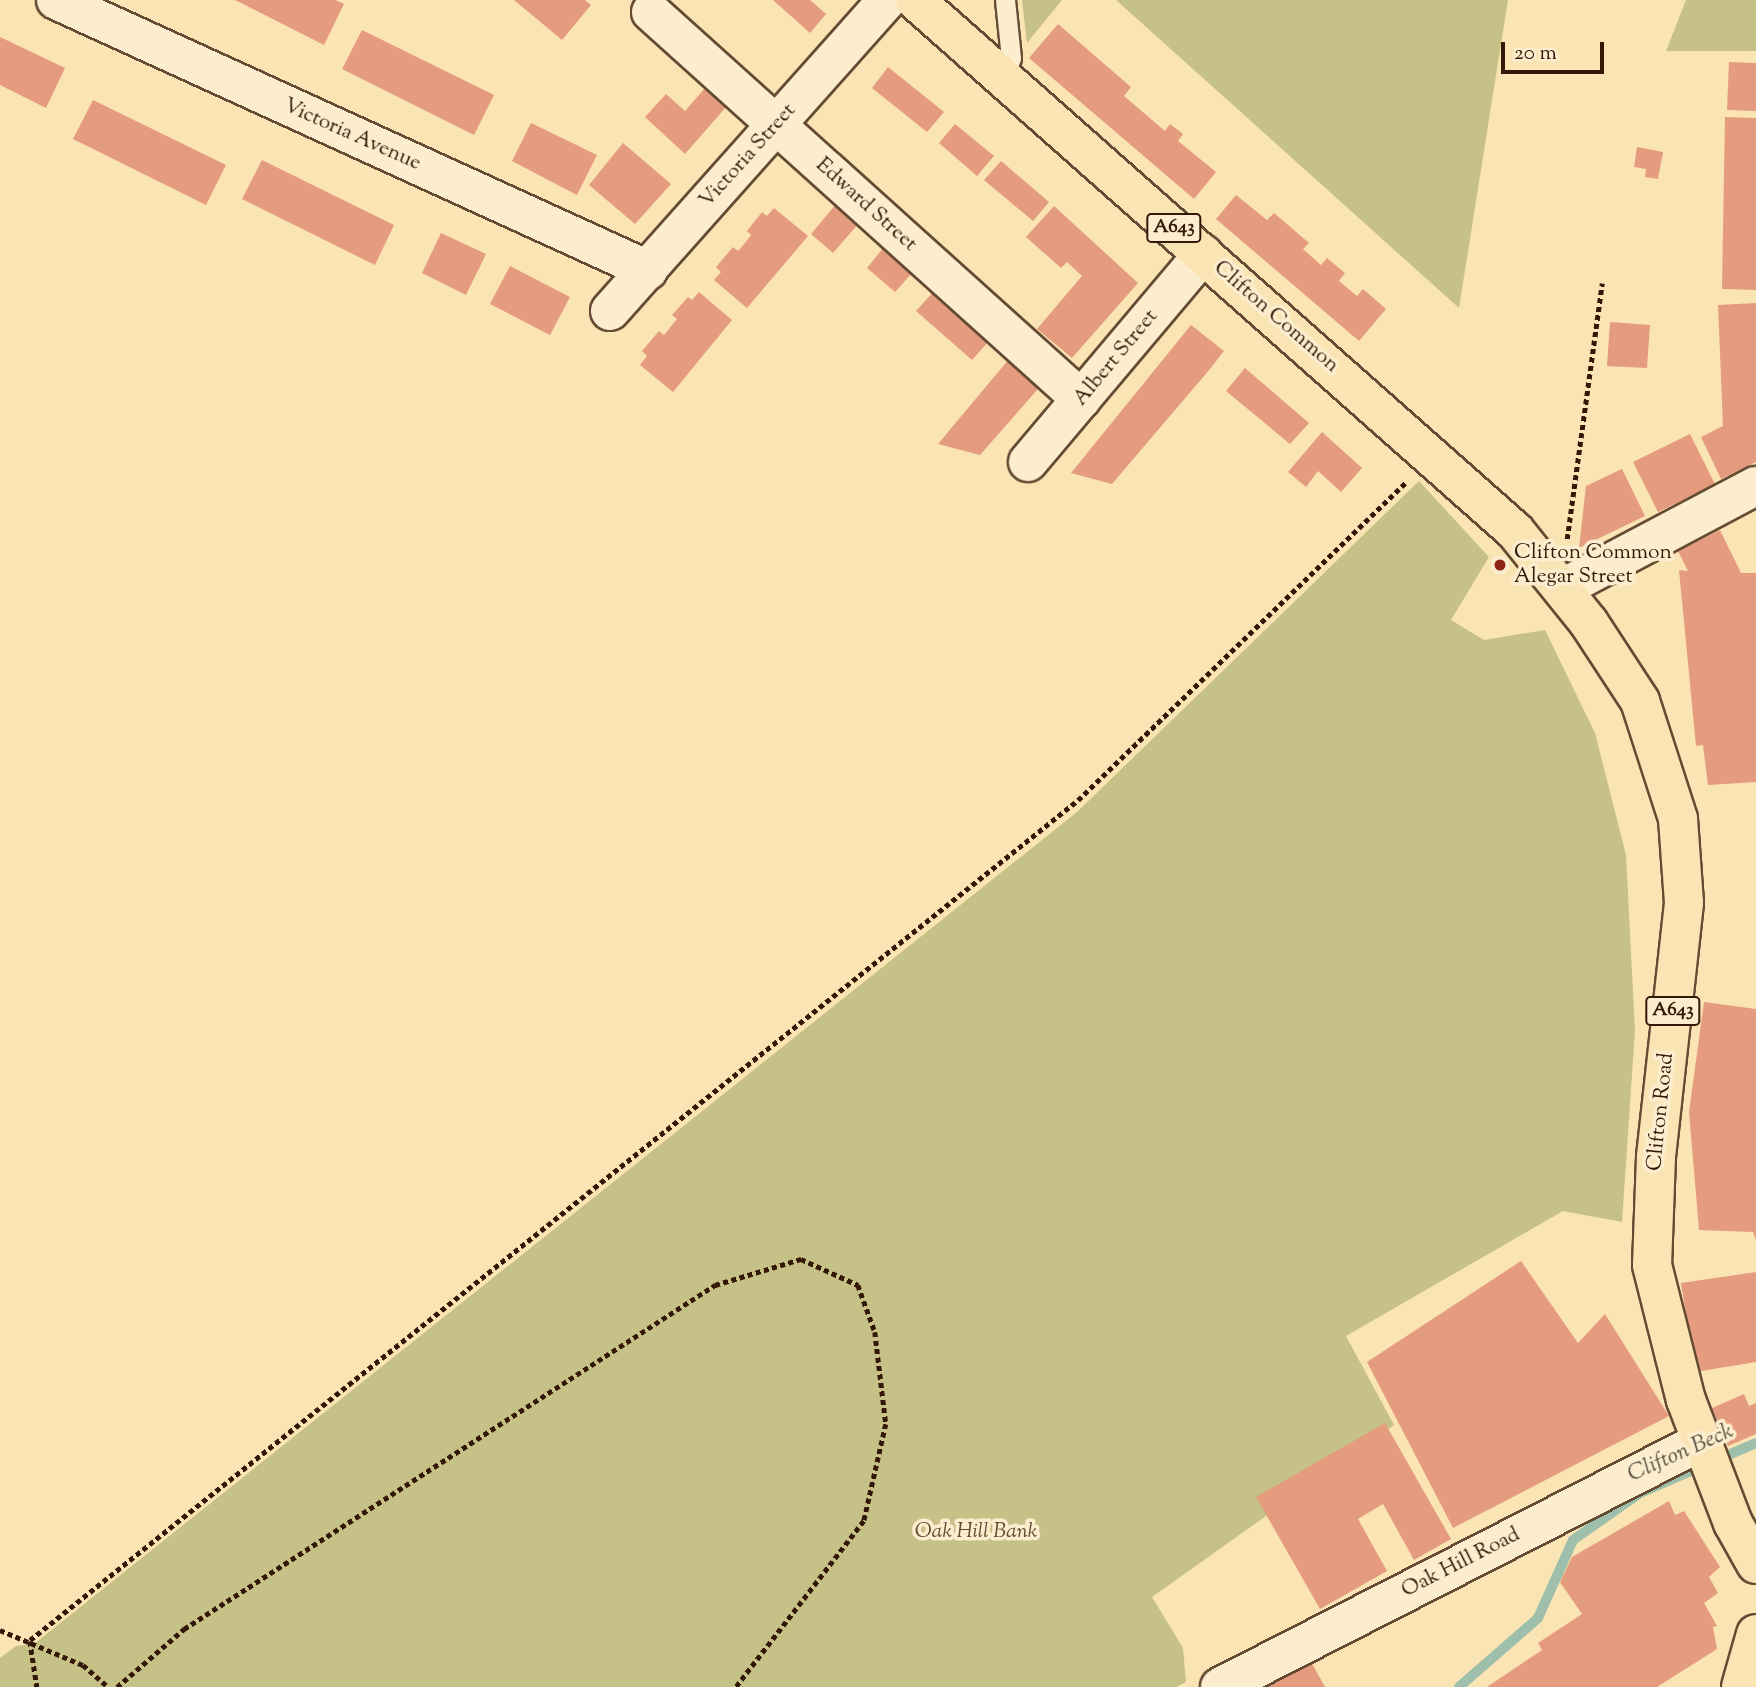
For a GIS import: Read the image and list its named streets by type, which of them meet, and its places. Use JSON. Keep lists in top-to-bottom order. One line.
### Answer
{"streets":{"main road":["A643","Clifton Common","Clifton Road"],"street":["Victoria Avenue","Victoria Street","Edward Street","Albert Street","Oak Hill Road"]},"crossings":[["Victoria Avenue","Victoria Street"],["Victoria Street","Edward Street"],["Edward Street","Albert Street"],["Clifton Common","Albert Street"],["Clifton Common","Clifton Road"],["Clifton Road","Oak Hill Road"]],"water":["Clifton Beck"],"parks":["Oak Hill Bank"],"places":["Clifton Common Alegar Street"],"scale_bar":"20 m"}
